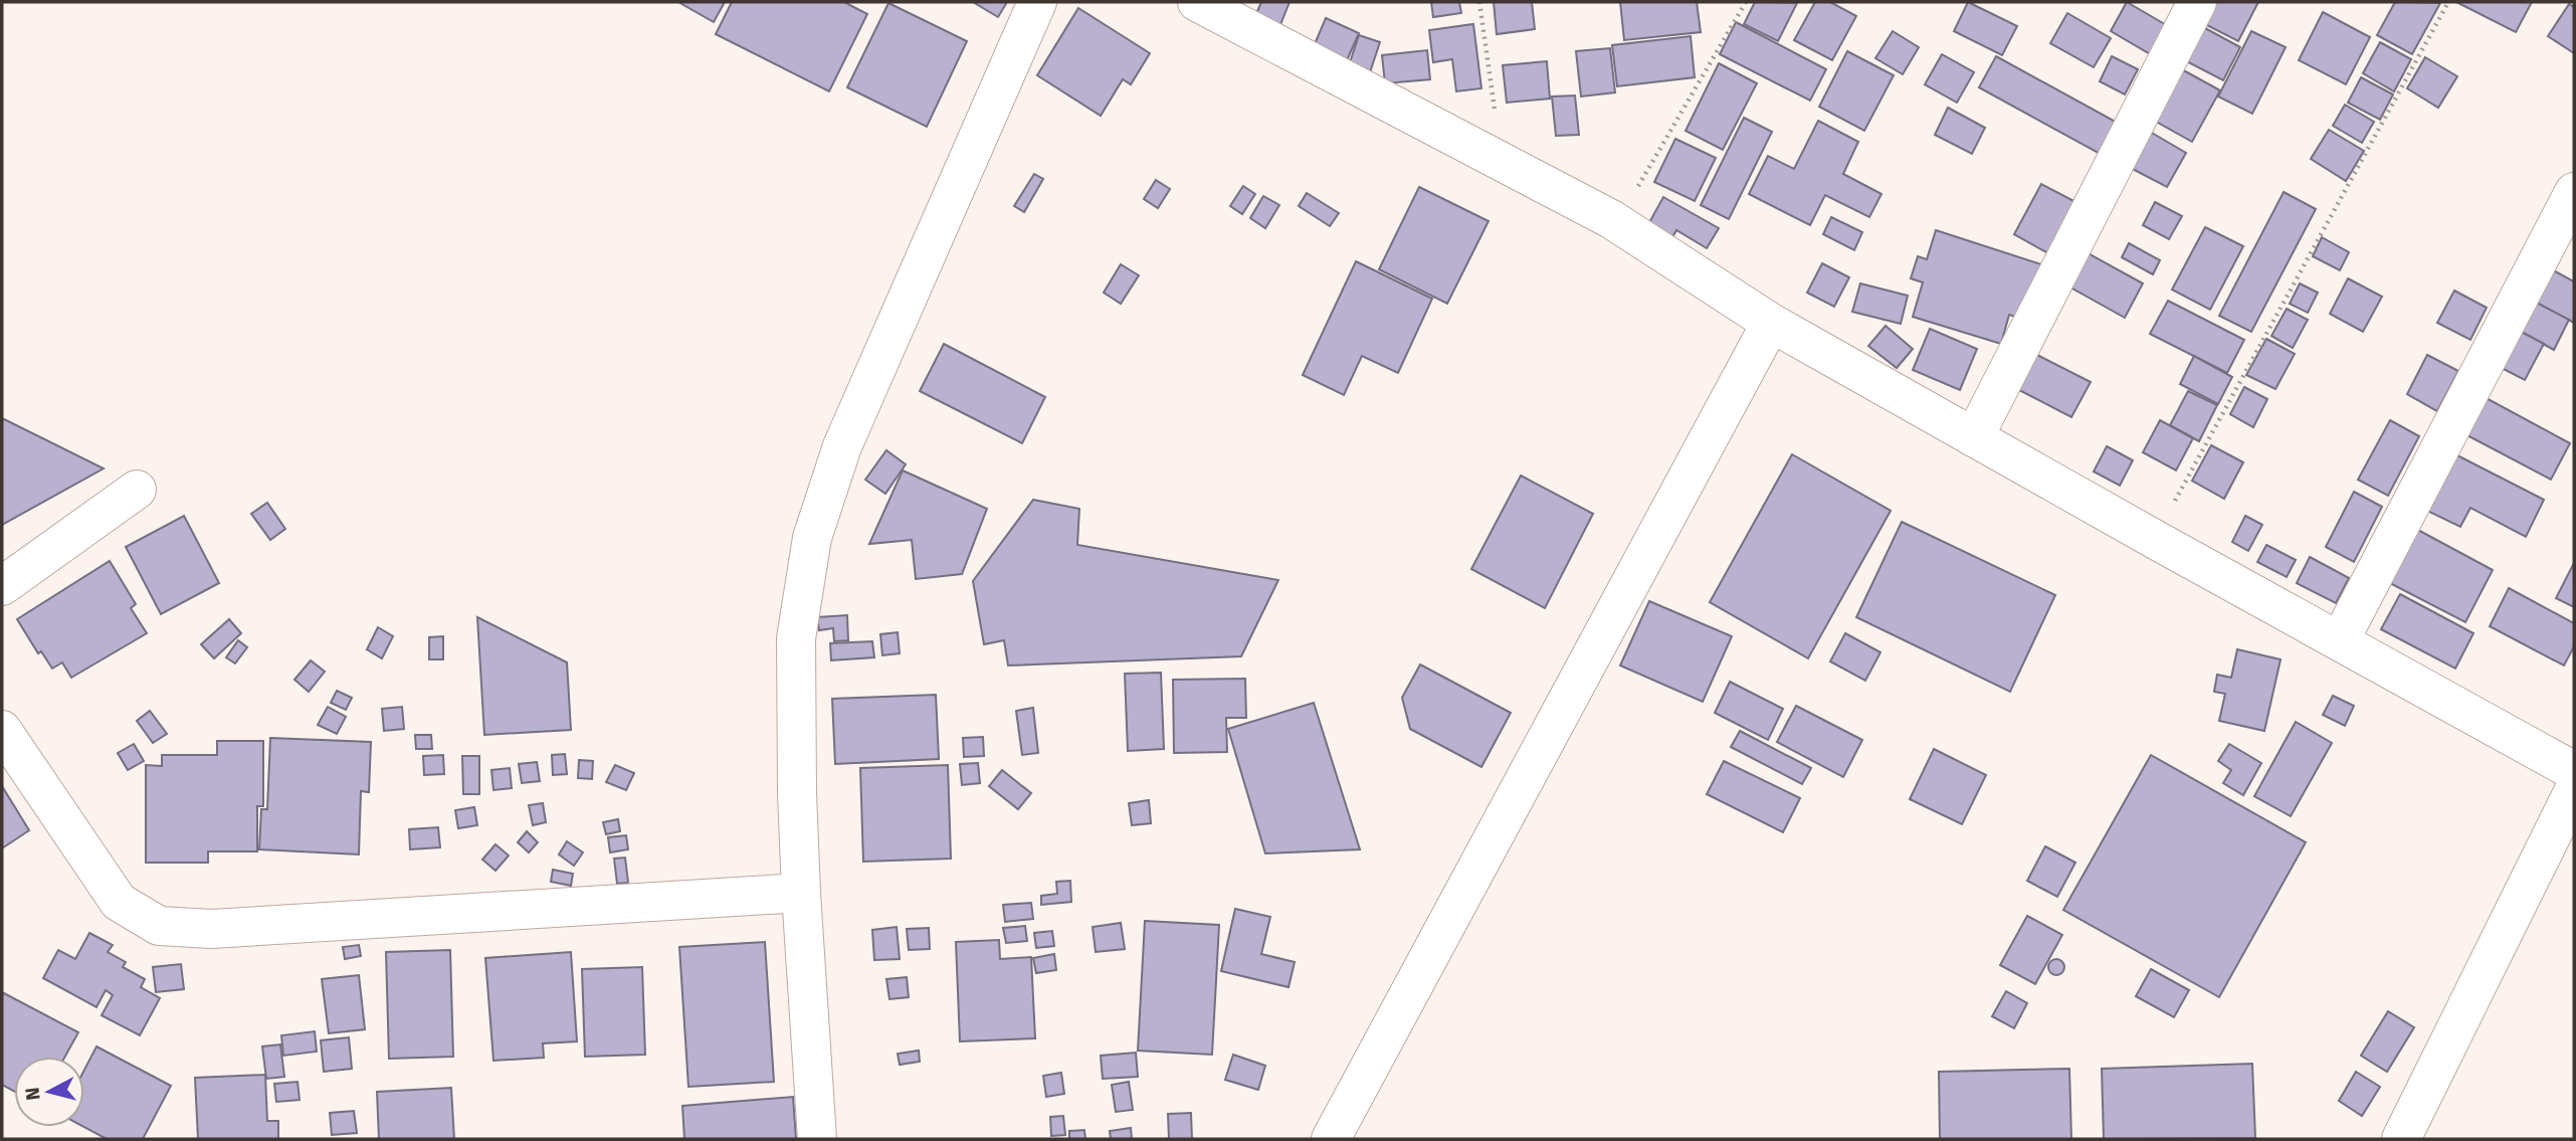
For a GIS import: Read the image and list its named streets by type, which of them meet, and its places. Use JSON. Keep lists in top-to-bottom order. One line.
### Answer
{"north":"left"}
